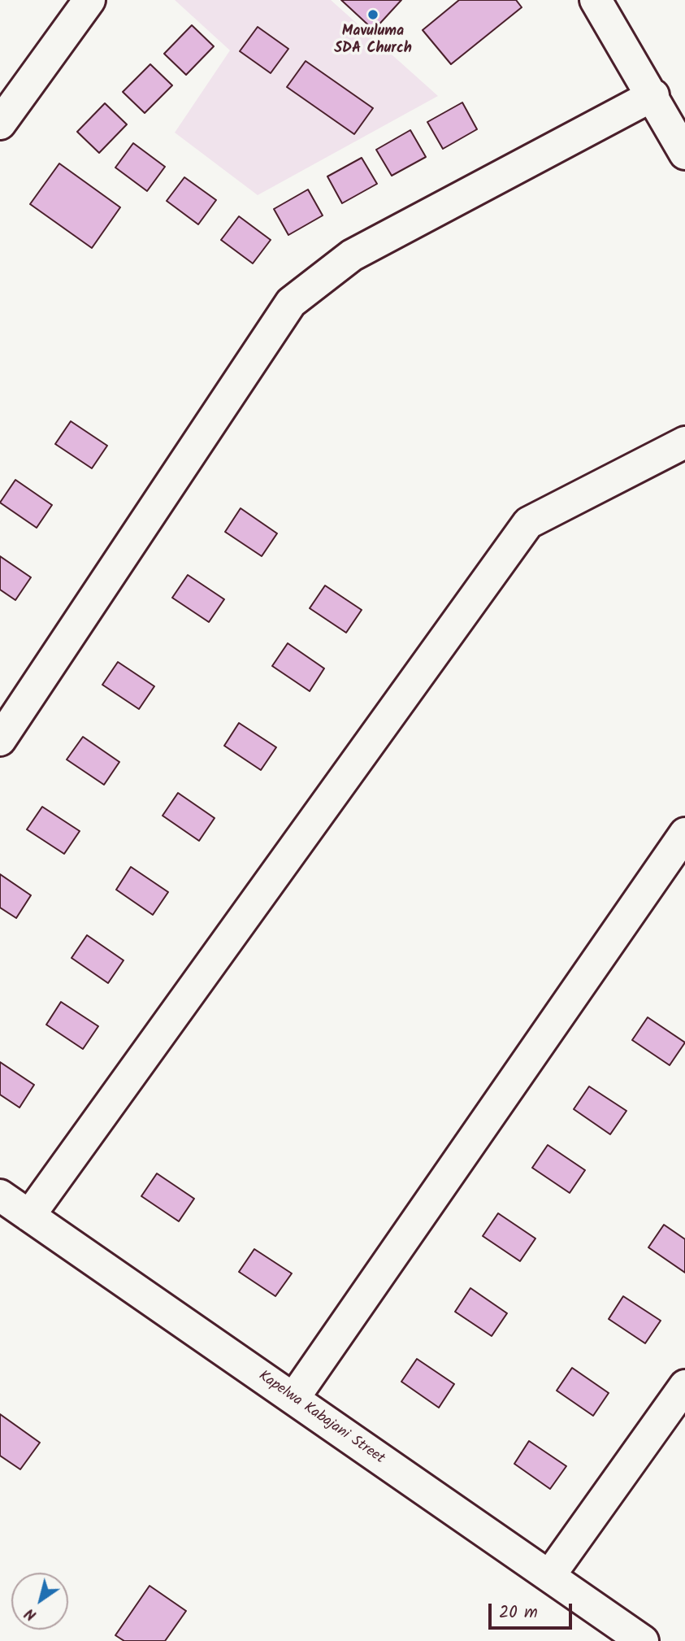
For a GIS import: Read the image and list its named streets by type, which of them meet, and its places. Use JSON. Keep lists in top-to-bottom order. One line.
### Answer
{"streets":{"street":["Kapelwa Kabajani Street"]},"places":["Mavuluma SDA Church"],"scale_bar":"20 m","north":"bottom left"}
